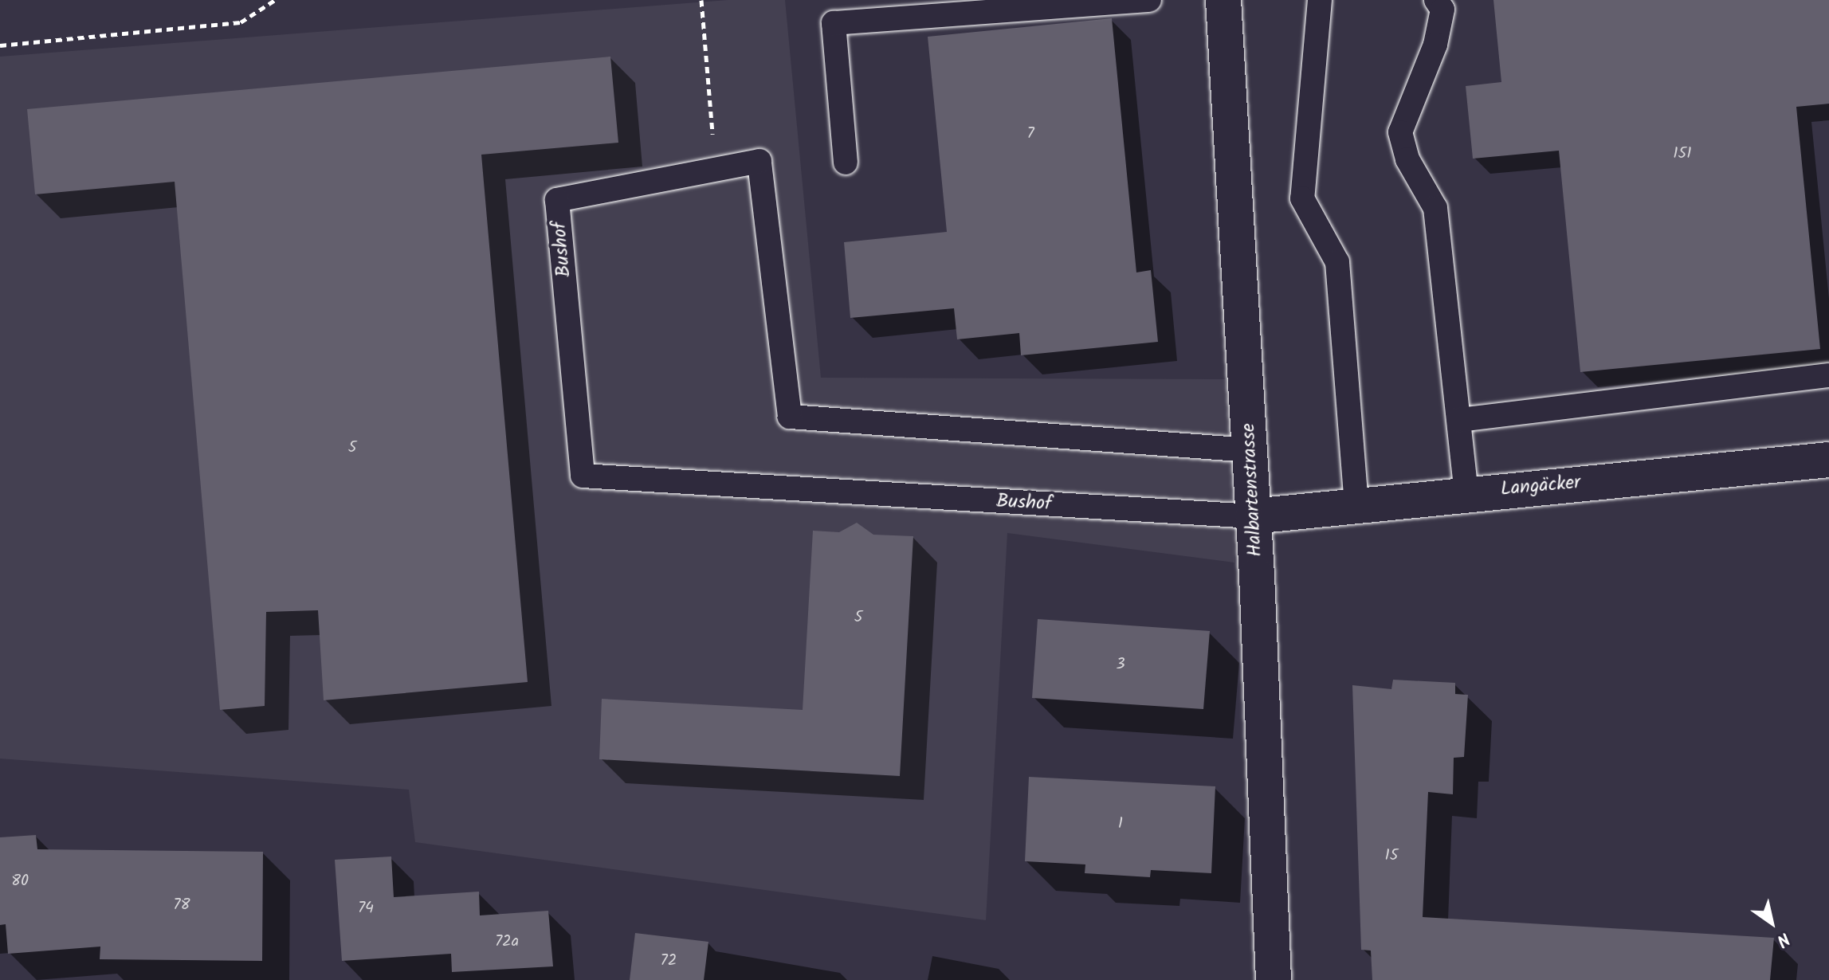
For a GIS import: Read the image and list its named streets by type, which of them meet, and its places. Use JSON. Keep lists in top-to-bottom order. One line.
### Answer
{"streets":{"street":["Langäcker","Halbartenstrasse"],"lane":["Bushof"]},"crossings":[["Bushof","Langäcker"],["Bushof","Halbartenstrasse"],["Langäcker","Halbartenstrasse"]],"house_numbers":["7","151","5","5","3","1","15","80","78","74","72a","72"],"north":"bottom right"}
